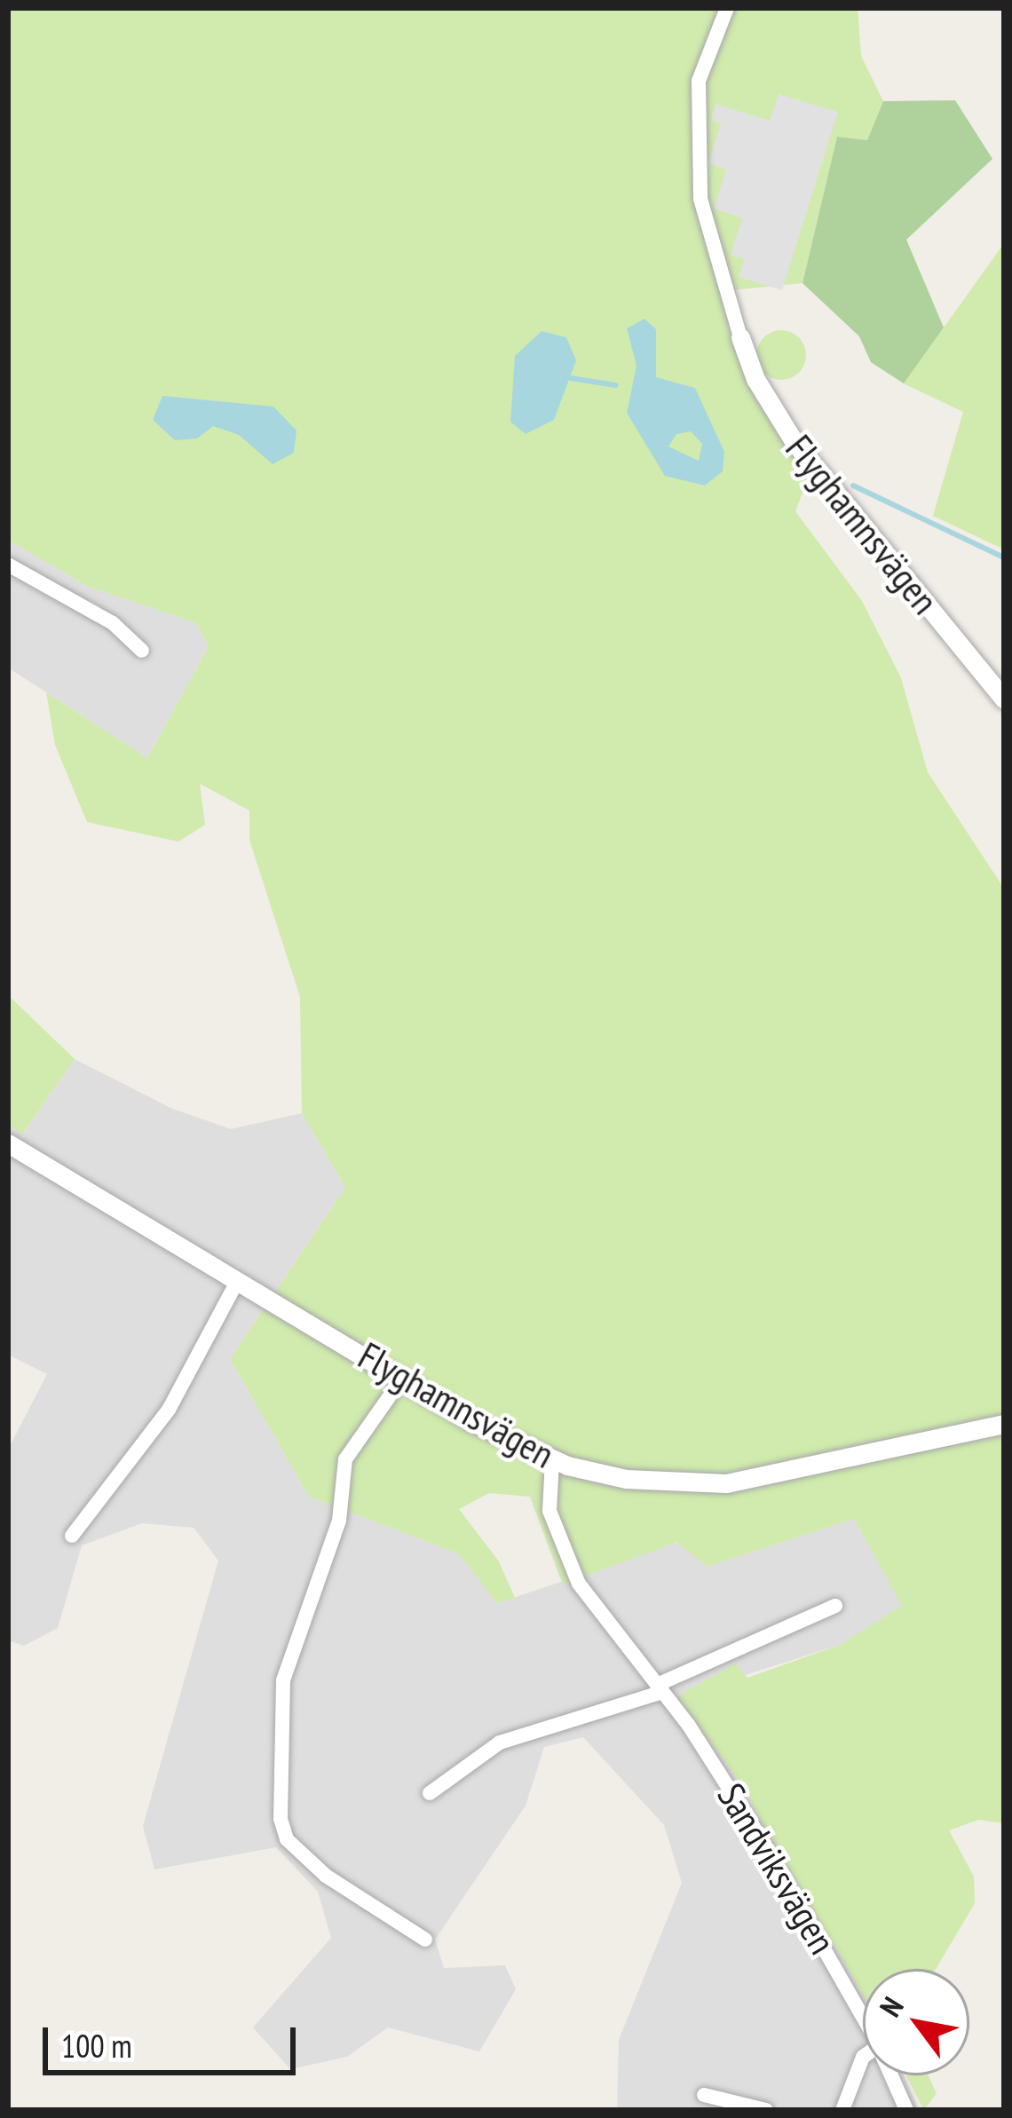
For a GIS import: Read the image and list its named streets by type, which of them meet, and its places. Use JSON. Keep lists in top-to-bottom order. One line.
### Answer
{"streets":{"street":["Flyghamnsvägen","Sandviksvägen"]},"crossings":[["Flyghamnsvägen","Sandviksvägen"]],"scale_bar":"100 m","north":"top left"}
